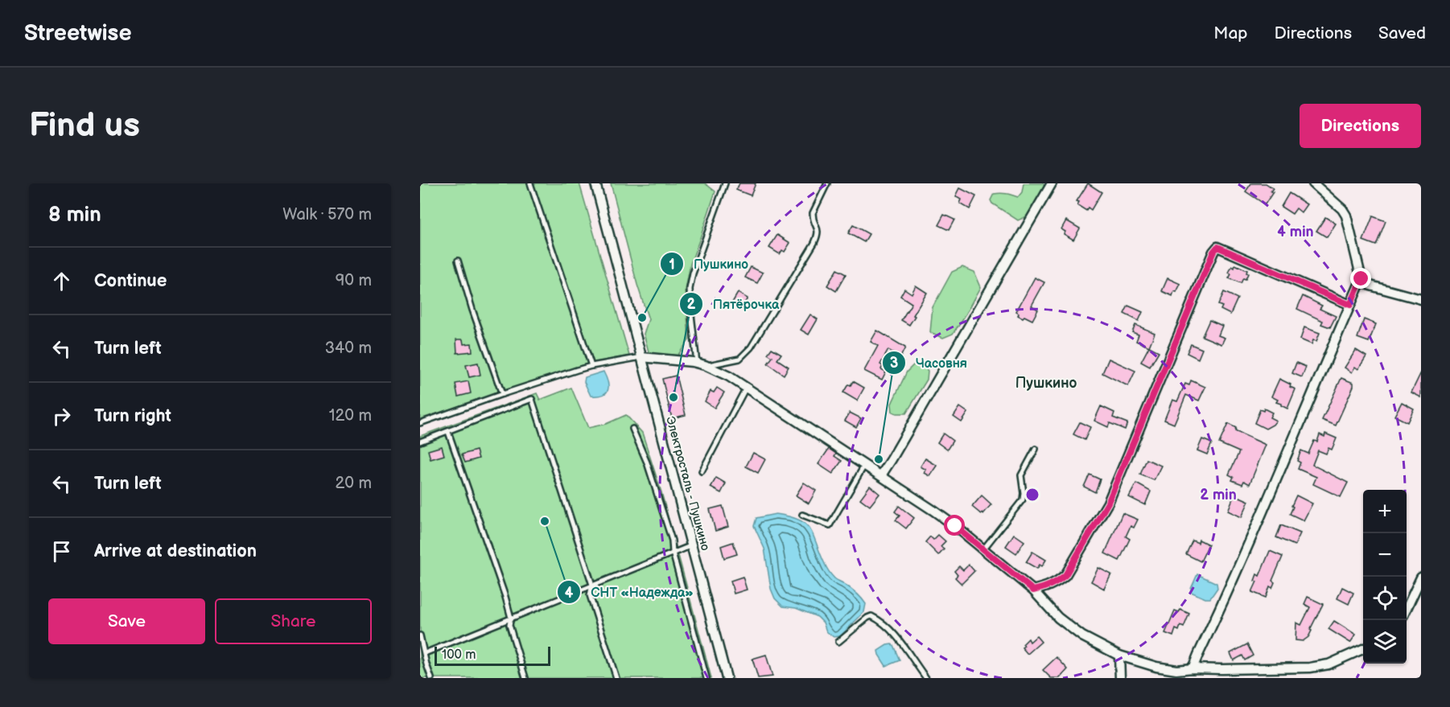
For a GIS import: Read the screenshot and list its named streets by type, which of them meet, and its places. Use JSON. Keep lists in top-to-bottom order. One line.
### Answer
{"streets":{"street":["Электросталь - Пушкино"]},"districts":["Пушкино"],"places":["Пушкино","Пятёрочка","Часовня","СНТ «Надежда»"],"scale_bar":"100 m","page":{"header":"Streetwise","nav":["Map","Directions","Saved"],"buttons":["Directions",["Save","Share"]],"title":"Find us","heading":["8 min","Walk · 570 m"],"list":[["Continue","90 m"],["Turn left","340 m"],["Turn right","120 m"],["Turn left","20 m"],"Arrive at destination"],"map_buttons":["+","−"],"scale":"100 m"},"rings":["4 min","2 min"]}
